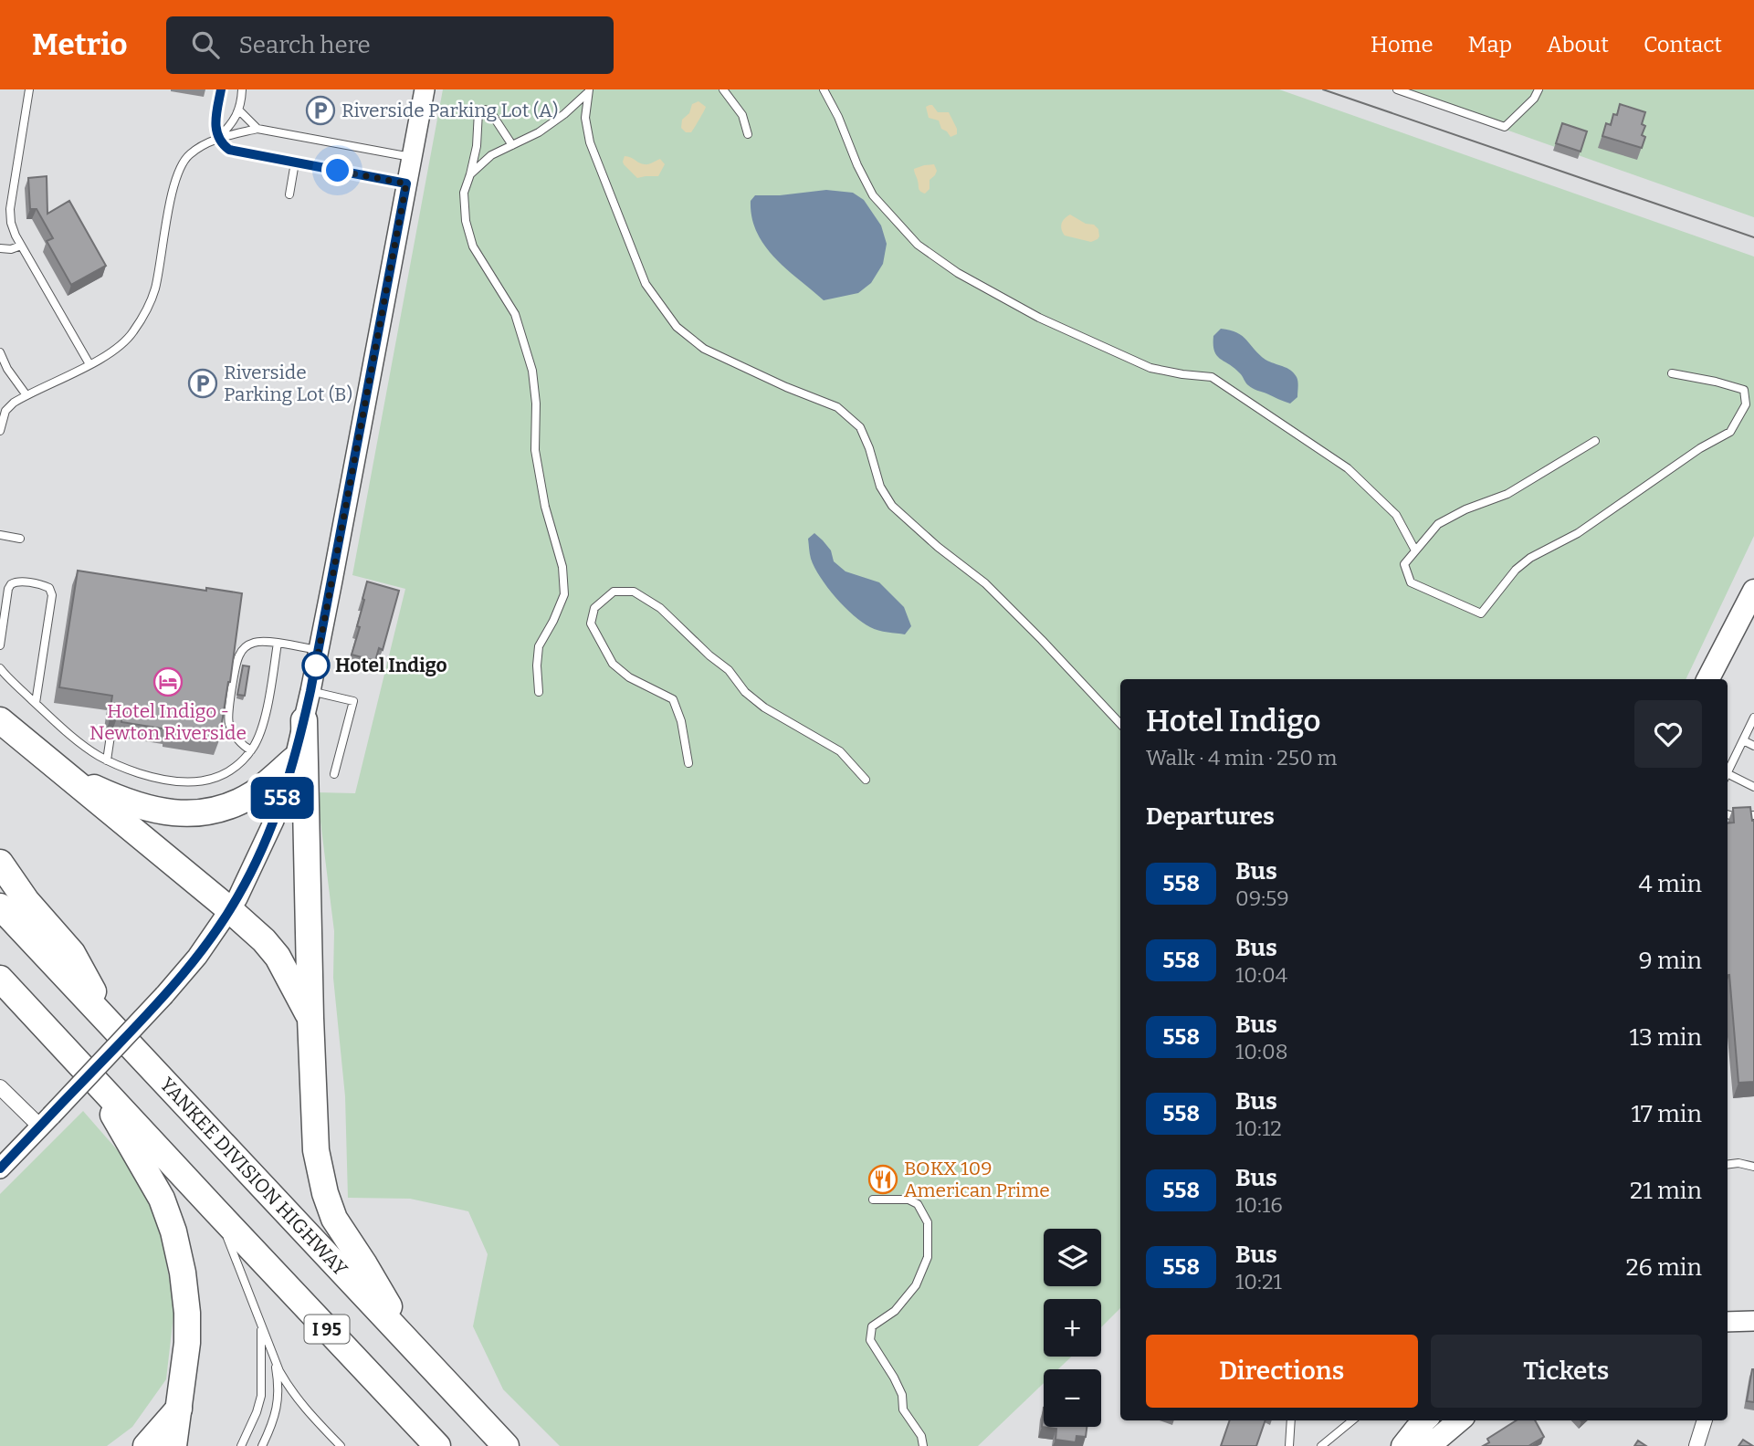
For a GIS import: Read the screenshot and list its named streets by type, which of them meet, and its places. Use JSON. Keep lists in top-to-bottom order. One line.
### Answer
{"streets":{"highway":["YANKEE DIVISION HIGHWAY","I 95"]},"places":{"parking":["Riverside Parking Lot (A)","Riverside Parking Lot (B)"],"other":["Hotel Indigo"],"hotel":["Hotel Indigo - Newton Riverside"],"restaurant":["BOKX 109 American Prime"]},"lines":["bus line 558"],"page":{"header":"Metrio","search":"Search here","nav":["Home","Map","About","Contact"],"on_map":"558","heading":[["Hotel Indigo","Walk · 4 min · 250 m"],"Departures"],"list":[{"mark":"558","name":"Bus","note":"09:59","value":"4 min"},{"mark":"558","name":"Bus","note":"10:04","value":"9 min"},{"mark":"558","name":"Bus","note":"10:08","value":"13 min"},{"mark":"558","name":"Bus","note":"10:12","value":"17 min"},{"mark":"558","name":"Bus","note":"10:16","value":"21 min"},{"mark":"558","name":"Bus","note":"10:21","value":"26 min"}],"map_buttons":["+","−"],"buttons":["Directions","Tickets"]}}
